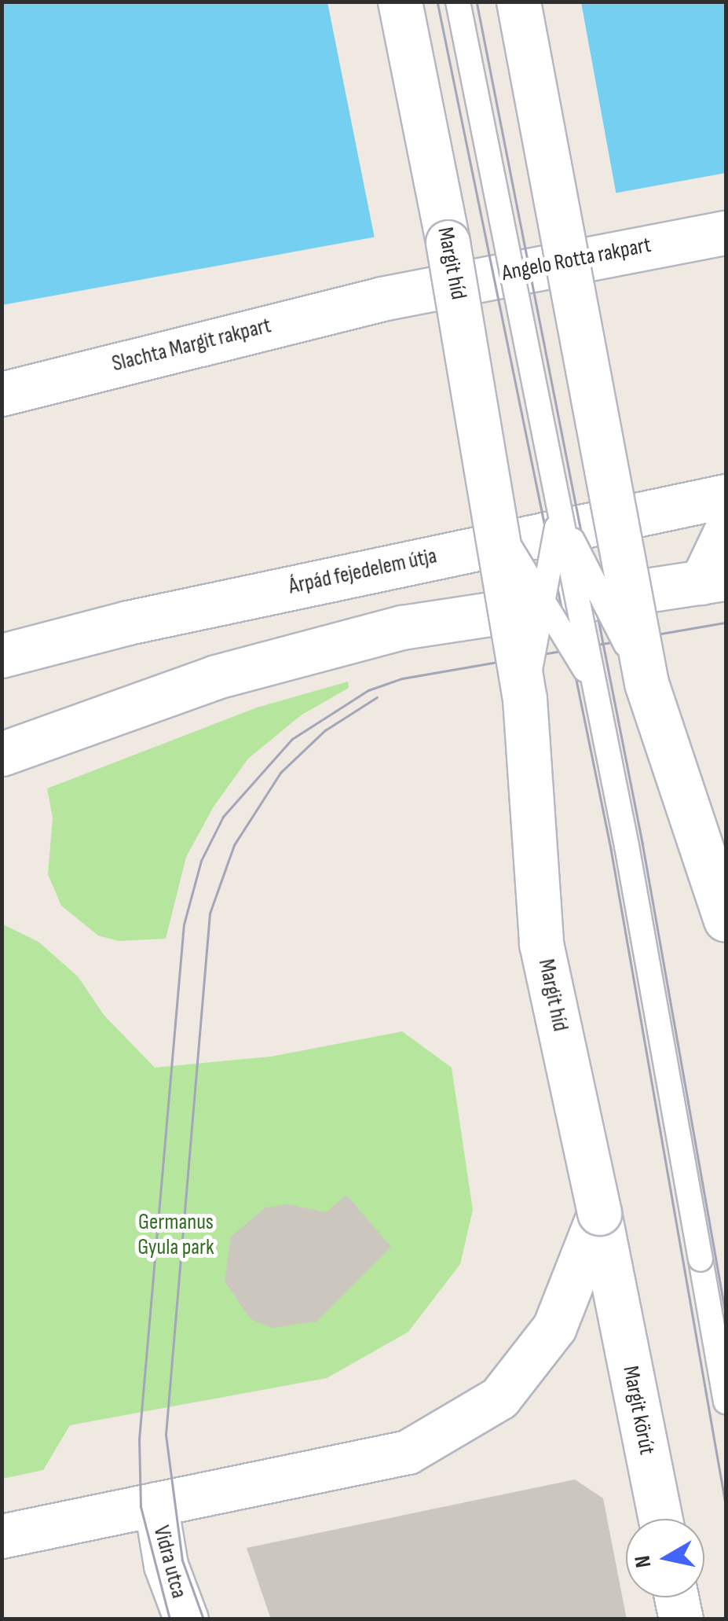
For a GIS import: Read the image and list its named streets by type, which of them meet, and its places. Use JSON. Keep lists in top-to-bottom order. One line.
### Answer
{"streets":{"main road":["Angelo Rotta rakpart","Margit híd","Slachta Margit rakpart","Árpád fejedelem útja","Margit körút","Vidra utca"]},"crossings":[["Angelo Rotta rakpart","Slachta Margit rakpart"],["Margit híd","Margit körút"]],"parks":["Germanus Gyula park"],"north":"left"}
